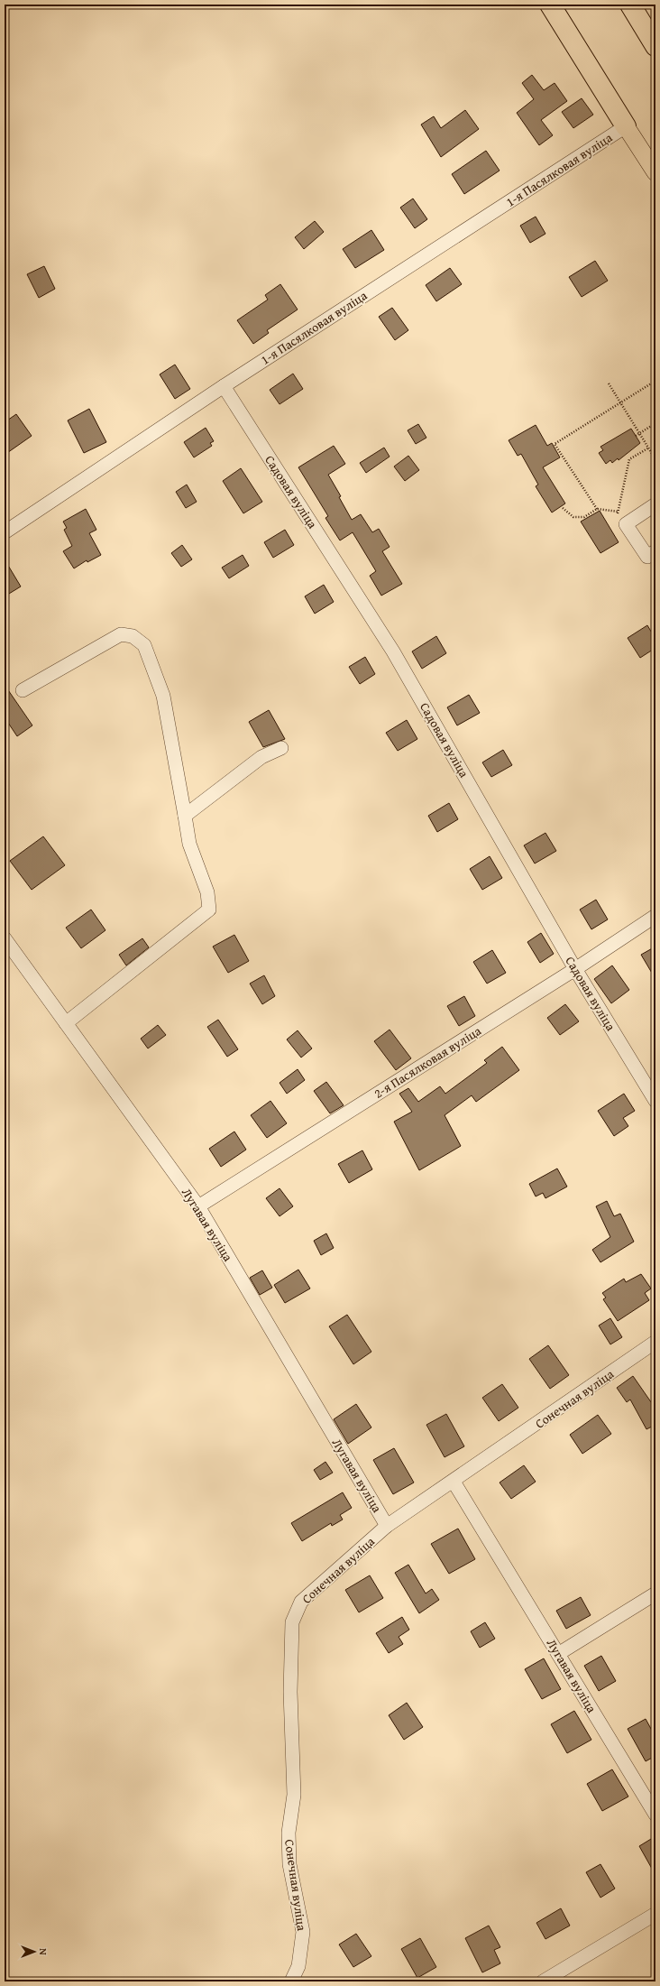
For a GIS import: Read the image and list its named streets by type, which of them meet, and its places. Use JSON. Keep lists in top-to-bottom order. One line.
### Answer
{"streets":{"street":["1-я Пасялковая вуліца","Садовая вуліца","2-я Пасялковая вуліца","Лугавая вуліца","Сонечная вуліца"]},"crossings":[["1-я Пасялковая вуліца","Садовая вуліца"],["Садовая вуліца","2-я Пасялковая вуліца"],["2-я Пасялковая вуліца","Лугавая вуліца"],["Лугавая вуліца","Сонечная вуліца"]],"north":"right"}
